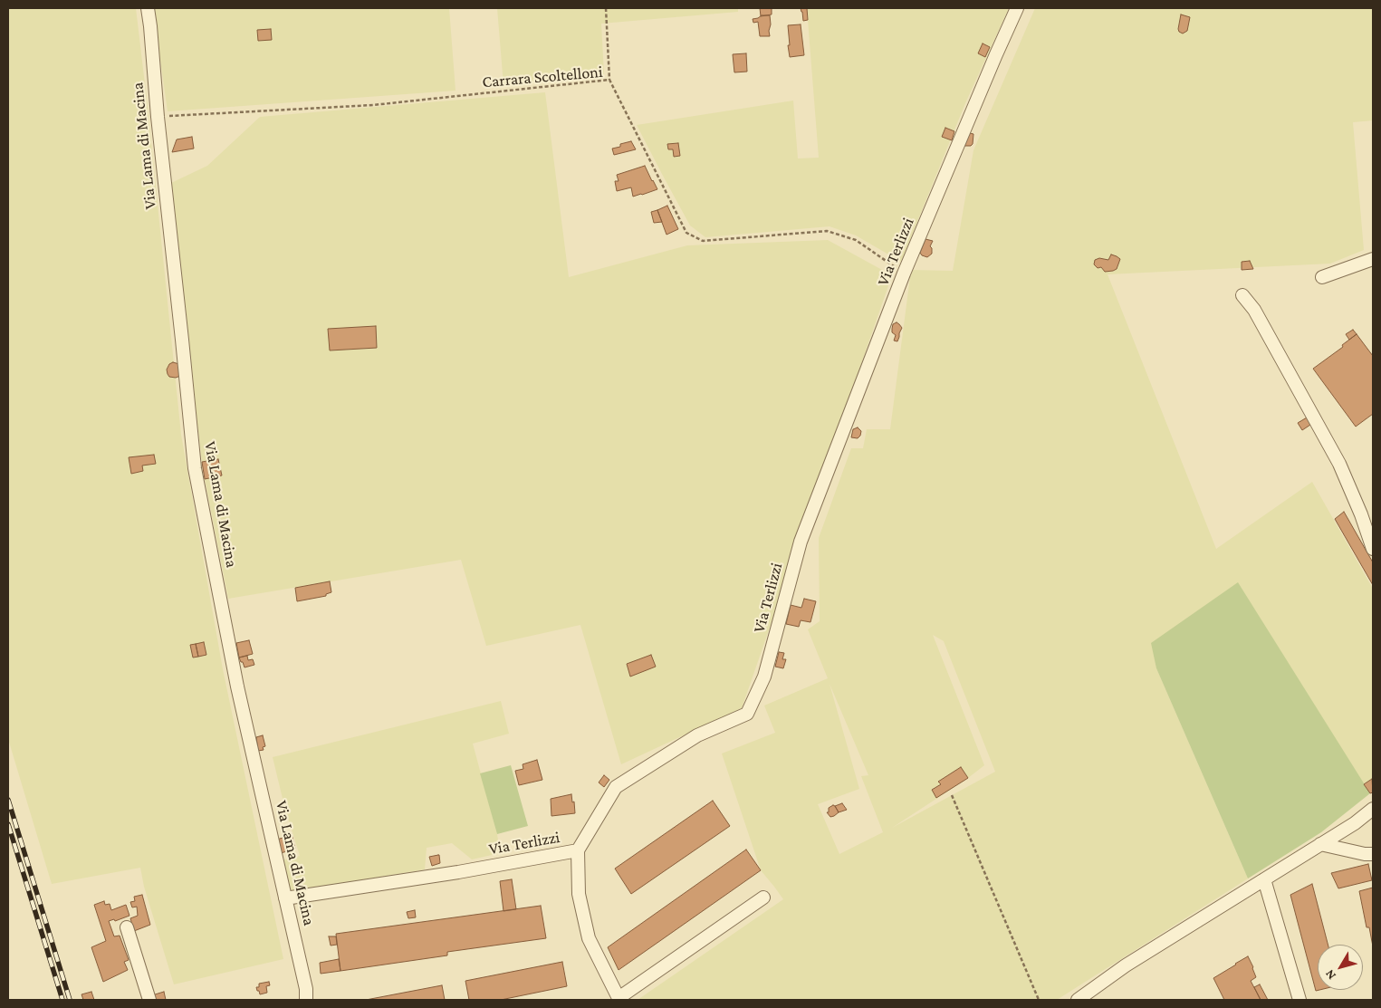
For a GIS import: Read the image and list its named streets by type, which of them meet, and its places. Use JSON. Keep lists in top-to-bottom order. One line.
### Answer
{"streets":{"street":["Via Lama di Macina","Via Terlizzi"],"path":["Carrara Scoltelloni"]},"crossings":[["Carrara Scoltelloni","Via Lama di Macina"],["Carrara Scoltelloni","Via Terlizzi"],["Via Lama di Macina","Via Terlizzi"]],"north":"bottom left"}
